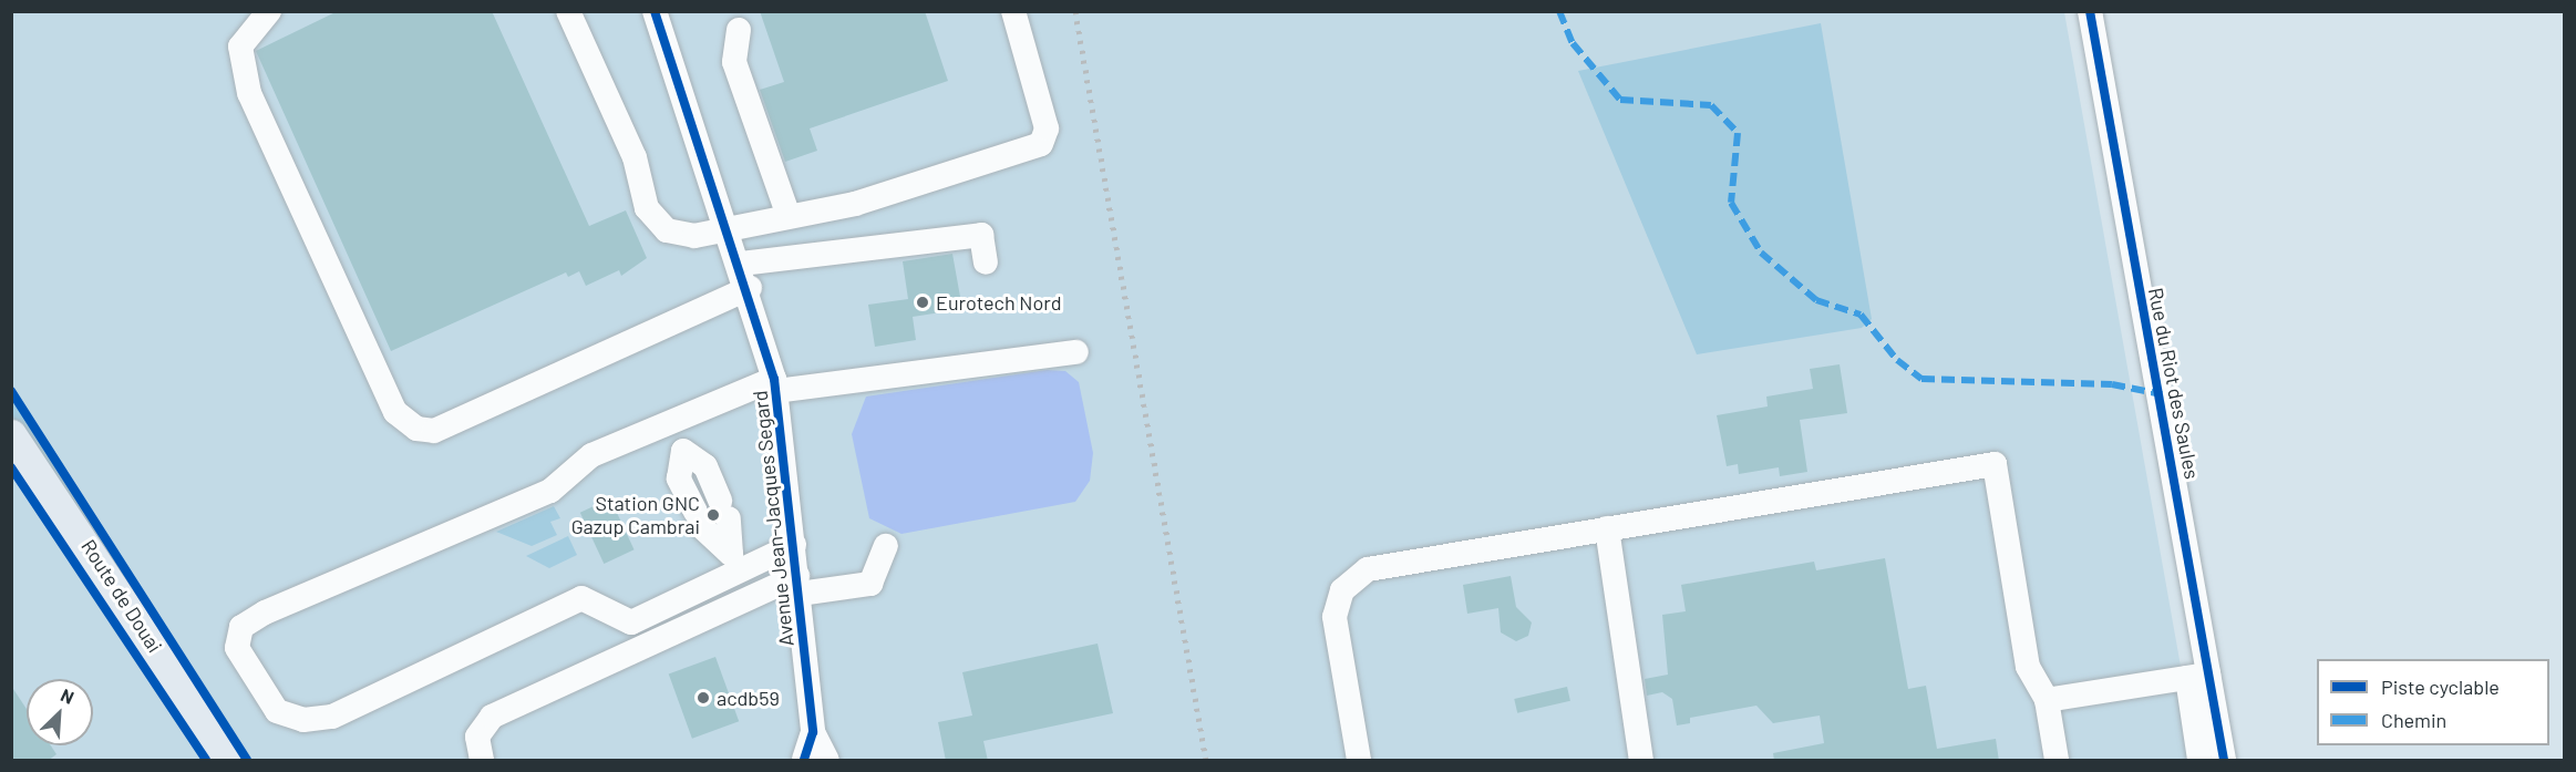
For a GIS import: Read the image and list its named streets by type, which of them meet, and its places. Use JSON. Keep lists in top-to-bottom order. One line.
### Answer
{"streets":{"main road":["Route de Douai"],"street":["Rue du Riot des Saules","Avenue Jean-Jacques Segard"]},"places":["Eurotech Nord","Station GNC Gazup Cambrai","acdb59"],"legend":["Piste cyclable","Chemin"],"north":"top right"}
